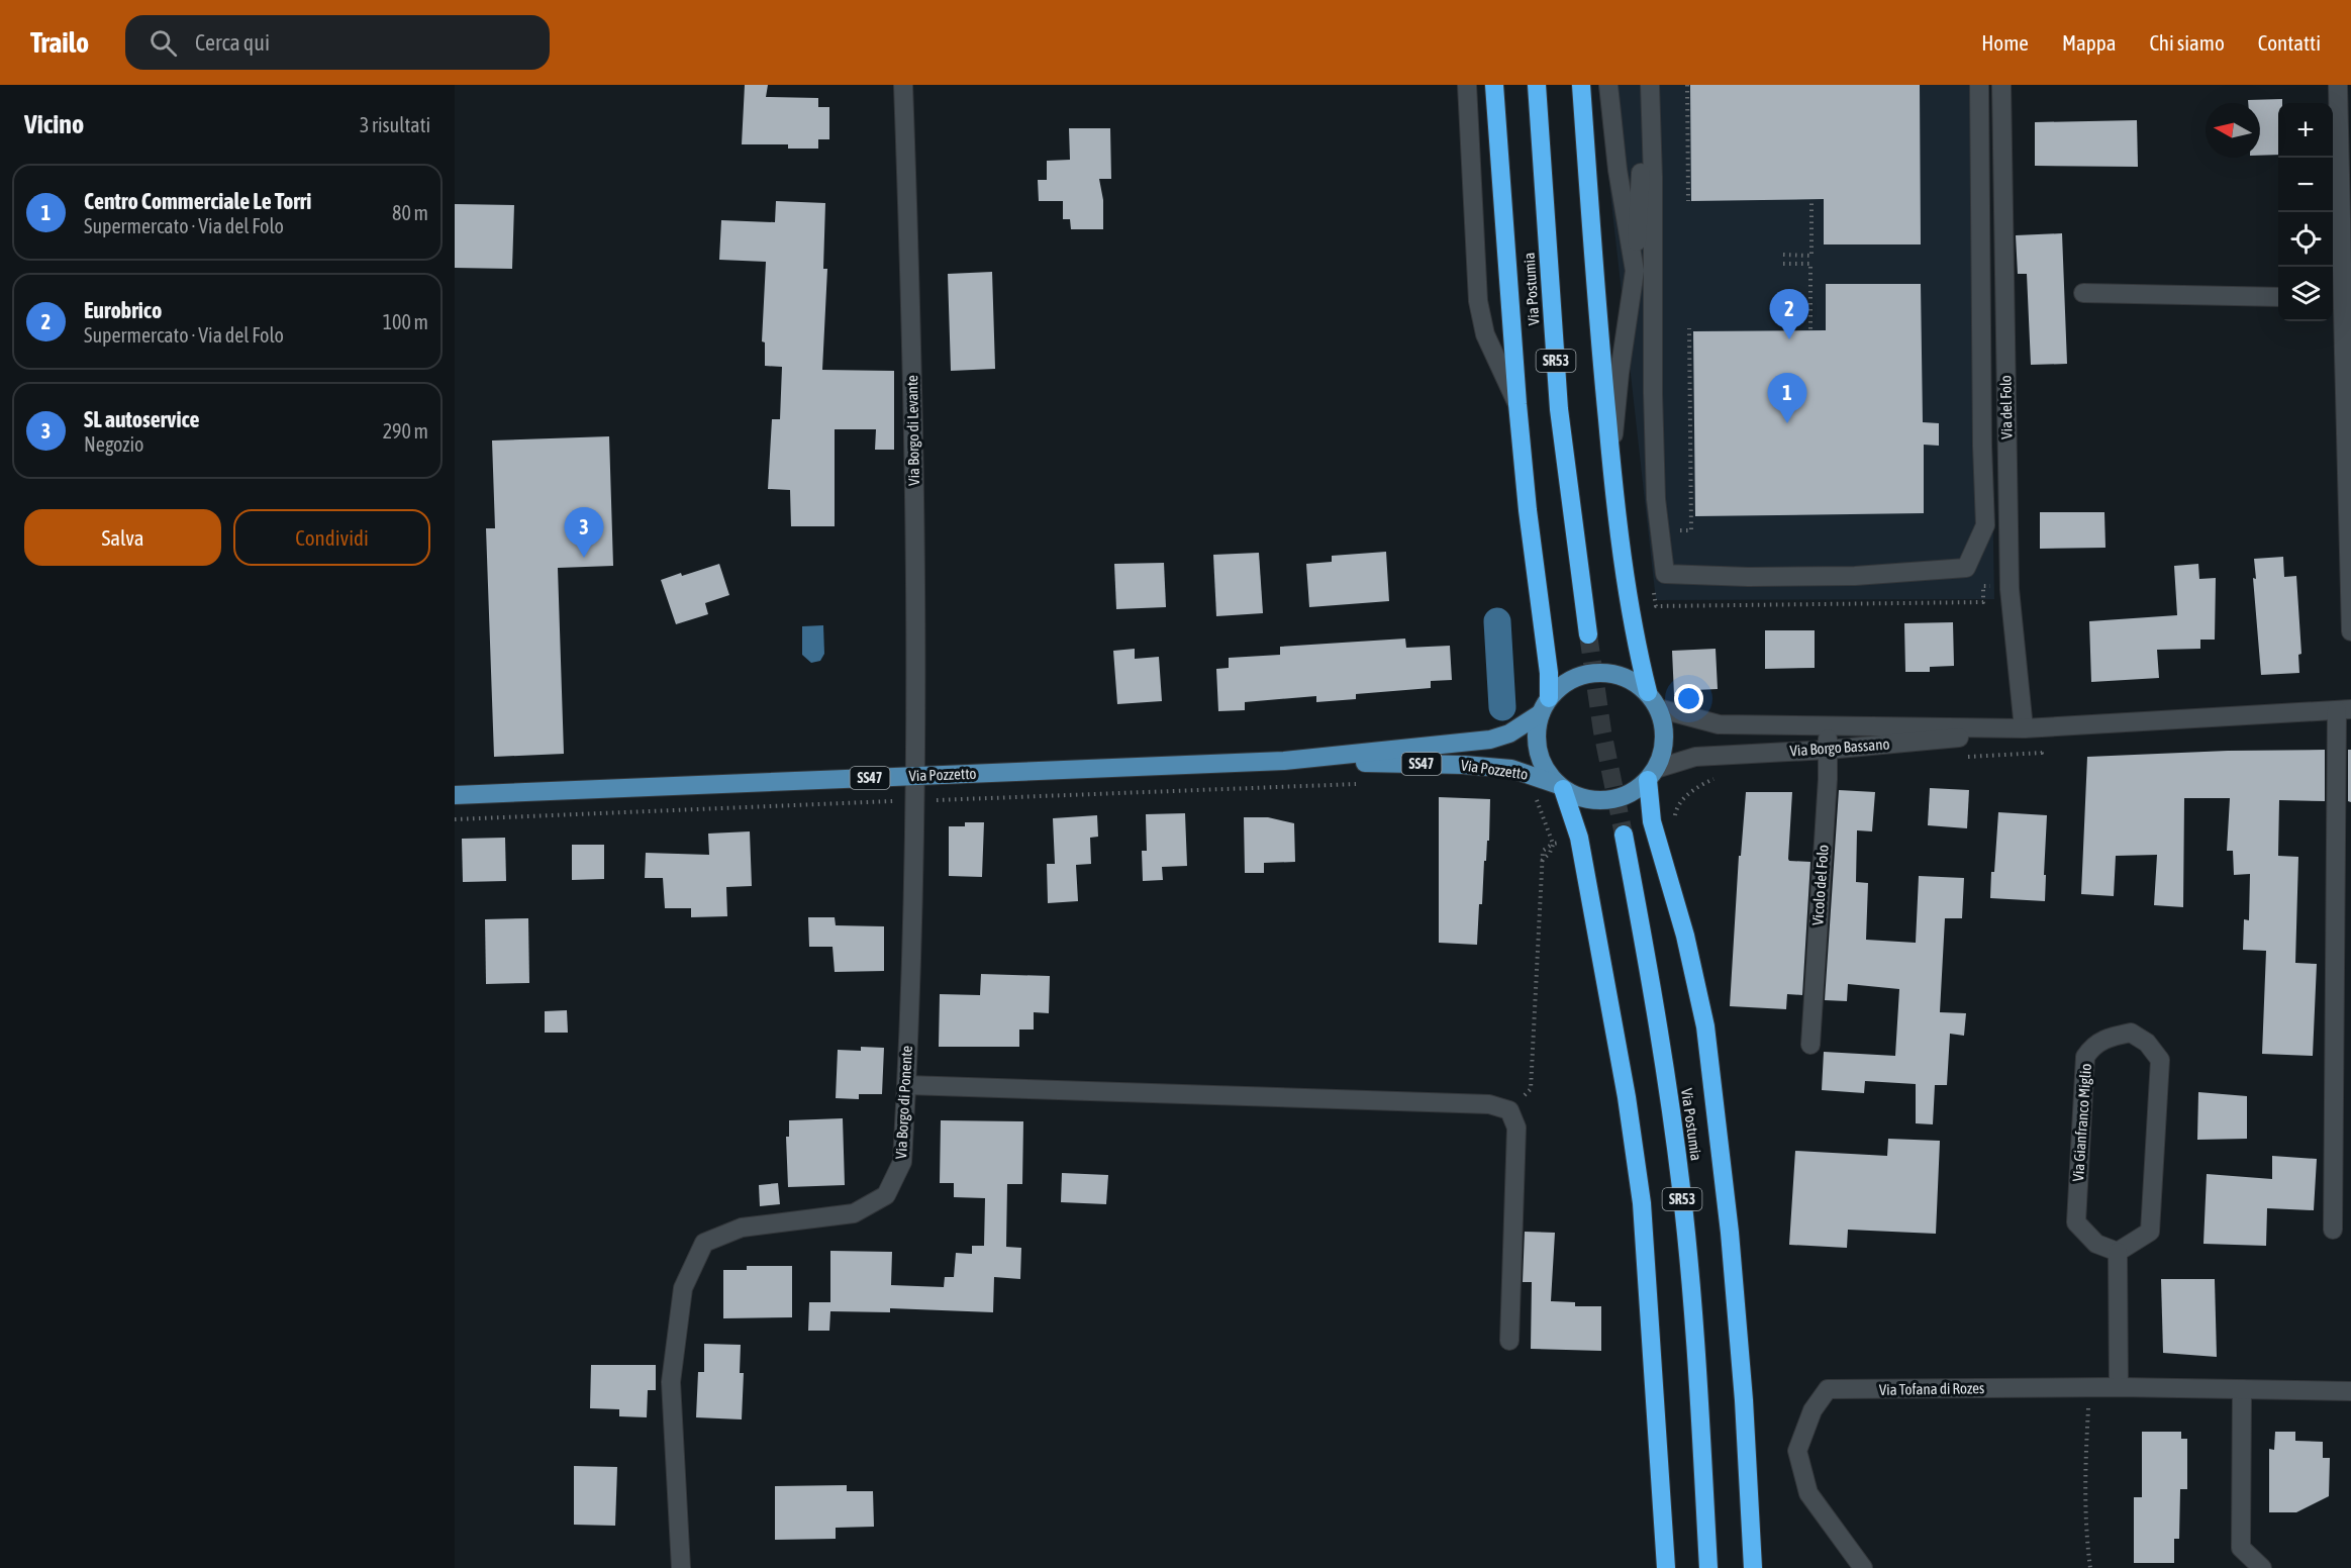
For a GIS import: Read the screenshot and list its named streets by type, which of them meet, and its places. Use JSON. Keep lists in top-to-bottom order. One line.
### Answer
{"streets":{"highway":["Via Postumia","SR53"],"main road":["Via Borgo Bassano","SS47","Via Pozzetto"],"street":["Via del Folo","Via Borgo di Levante","Vicolo del Folo","Via Borgo di Ponente","Via Gianfranco Miglio","Via Tofana di Rozes"]},"crossings":[["Via del Folo","Via Borgo Bassano"],["Via Borgo di Levante","Via Pozzetto"],["Via Borgo di Levante","Via Borgo di Ponente"],["Via Borgo Bassano","SS47"],["Via Borgo Bassano","Via Pozzetto"],["Via Borgo Bassano","Vicolo del Folo"],["SS47","Via Pozzetto"],["Via Pozzetto","Via Borgo di Ponente"]],"north":"left","page":{"header":"Trailo","search":"Cerca qui","nav":["Home","Mappa","Chi siamo","Contatti"],"heading":["Vicino","3 risultati"],"map_buttons":["+","−"],"list":[{"mark":"1","name":"Centro Commerciale Le Torri","note":"Supermercato · Via del Folo","value":"80 m"},{"mark":"2","name":"Eurobrico","note":"Supermercato · Via del Folo","value":"100 m"},{"mark":"3","name":"SL autoservice","note":"Negozio","value":"290 m"}],"pins":["2","1","3"],"buttons":["Salva","Condividi"]}}
